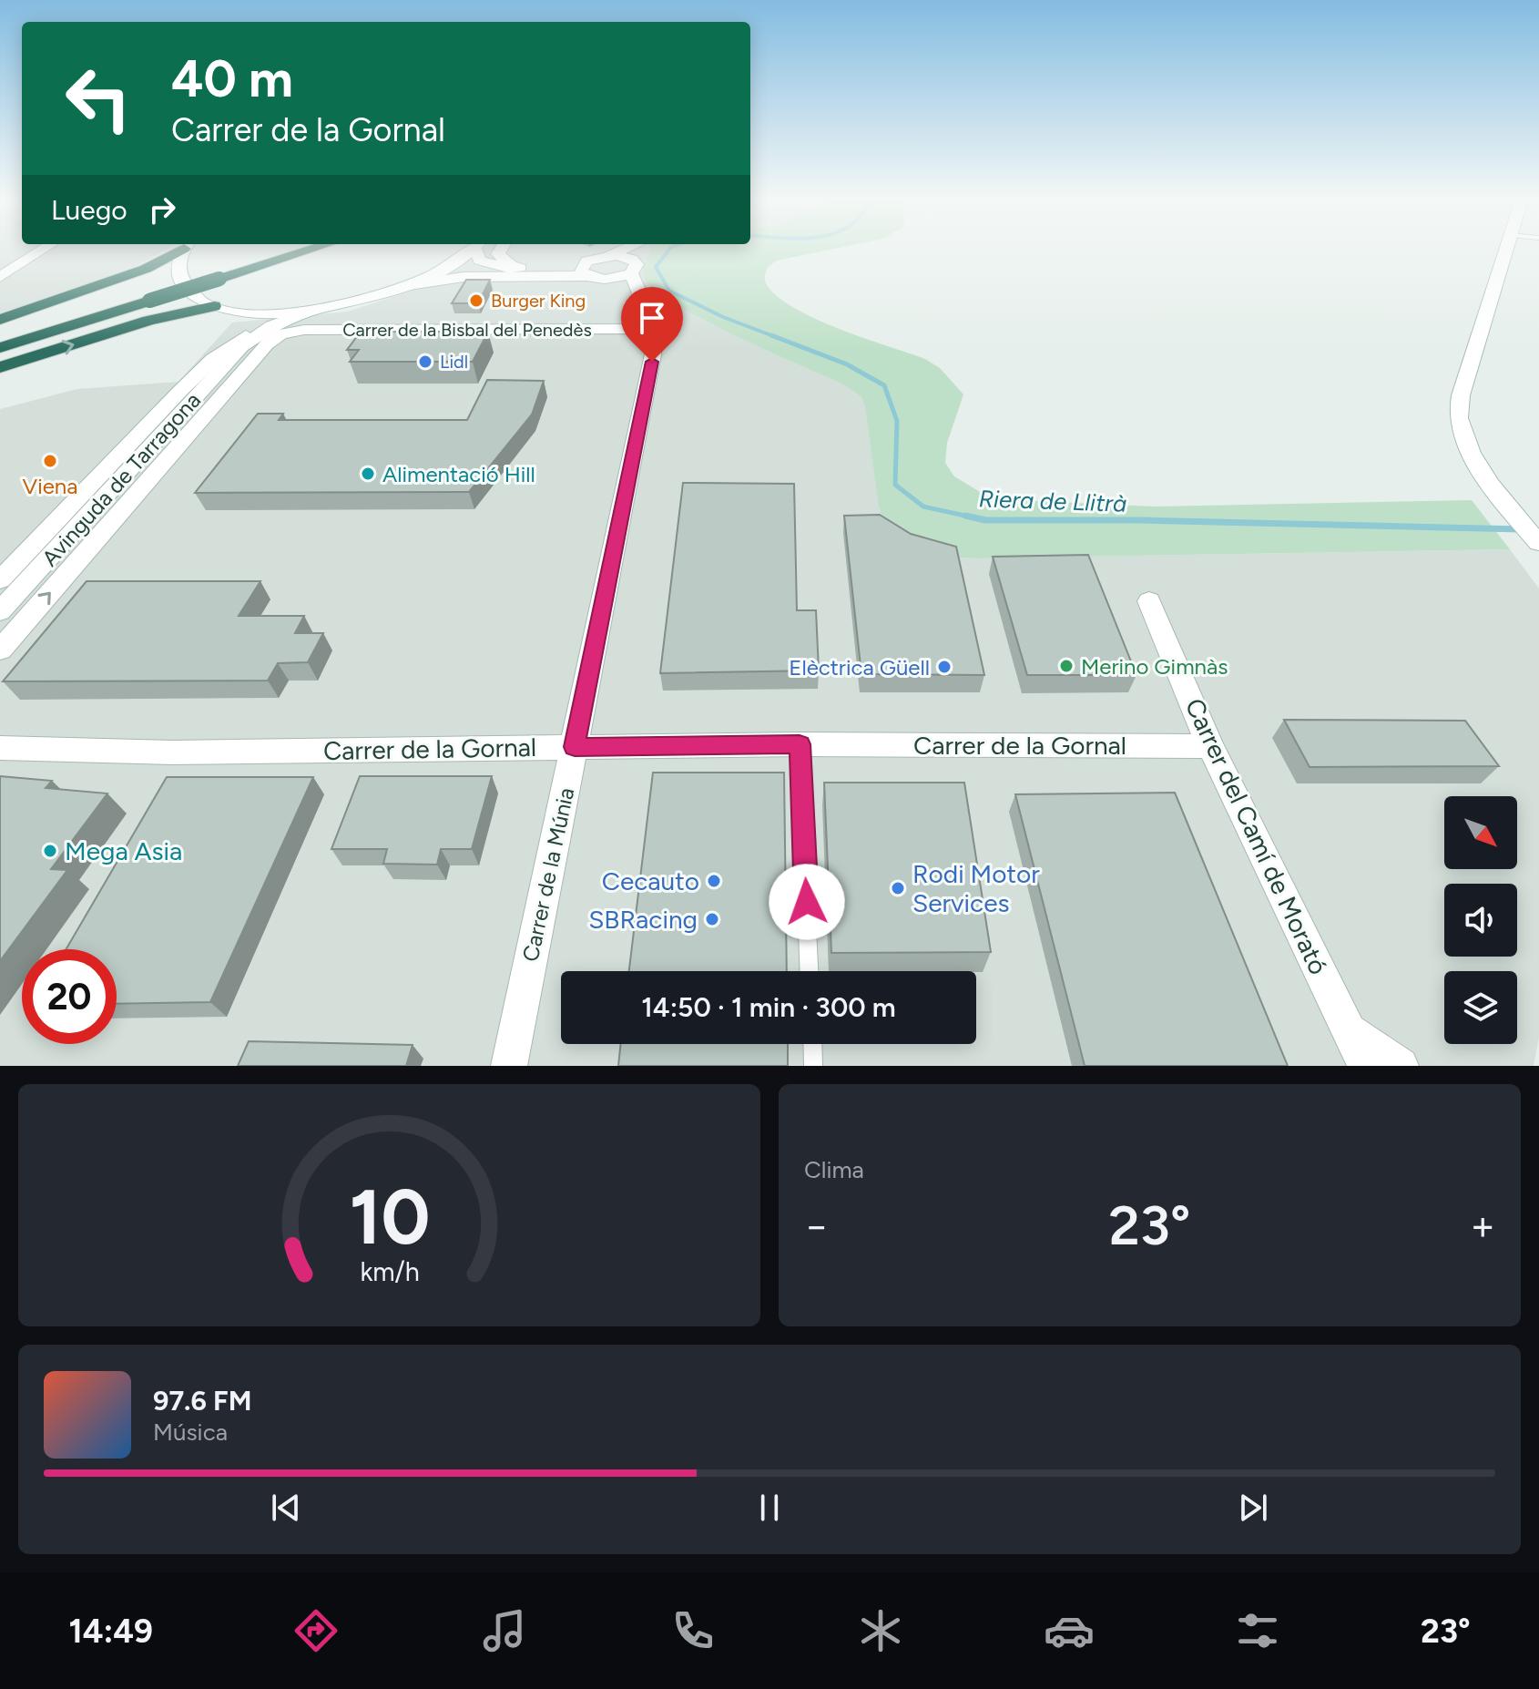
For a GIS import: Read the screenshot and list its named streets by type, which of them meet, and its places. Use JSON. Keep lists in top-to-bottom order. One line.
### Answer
{"streets":{"street":["Carrer de la Bisbal del Penedès","Avinguda de Tarragona","Carrer de la Gornal","Carrer del Camí de Morató","Carrer de la Múnia"]},"crossings":[["Carrer de la Bisbal del Penedès","Avinguda de Tarragona"],["Carrer de la Bisbal del Penedès","Carrer de la Múnia"],["Carrer de la Gornal","Carrer del Camí de Morató"],["Carrer de la Gornal","Carrer de la Múnia"]],"water":["Riera de Llitrà"],"places":["Burger King","Lidl","Viena","Alimentació Hill","Merino Gimnàs","Elèctrica Güell","Mega Asia","Cecauto","Rodi Motor Services","SBRacing"],"north":"bottom right","page":{"turn":["40 m","Carrer de la Gornal"],"then":"Luego","limit":"20","trip":"14:50 · 1 min · 300 m","tile":"Clima","heat":["−","23°","+"],"song":["97.6 FM","Música"],"tabs":["14:49","23°"],"gauge":["10","km/h"]}}
